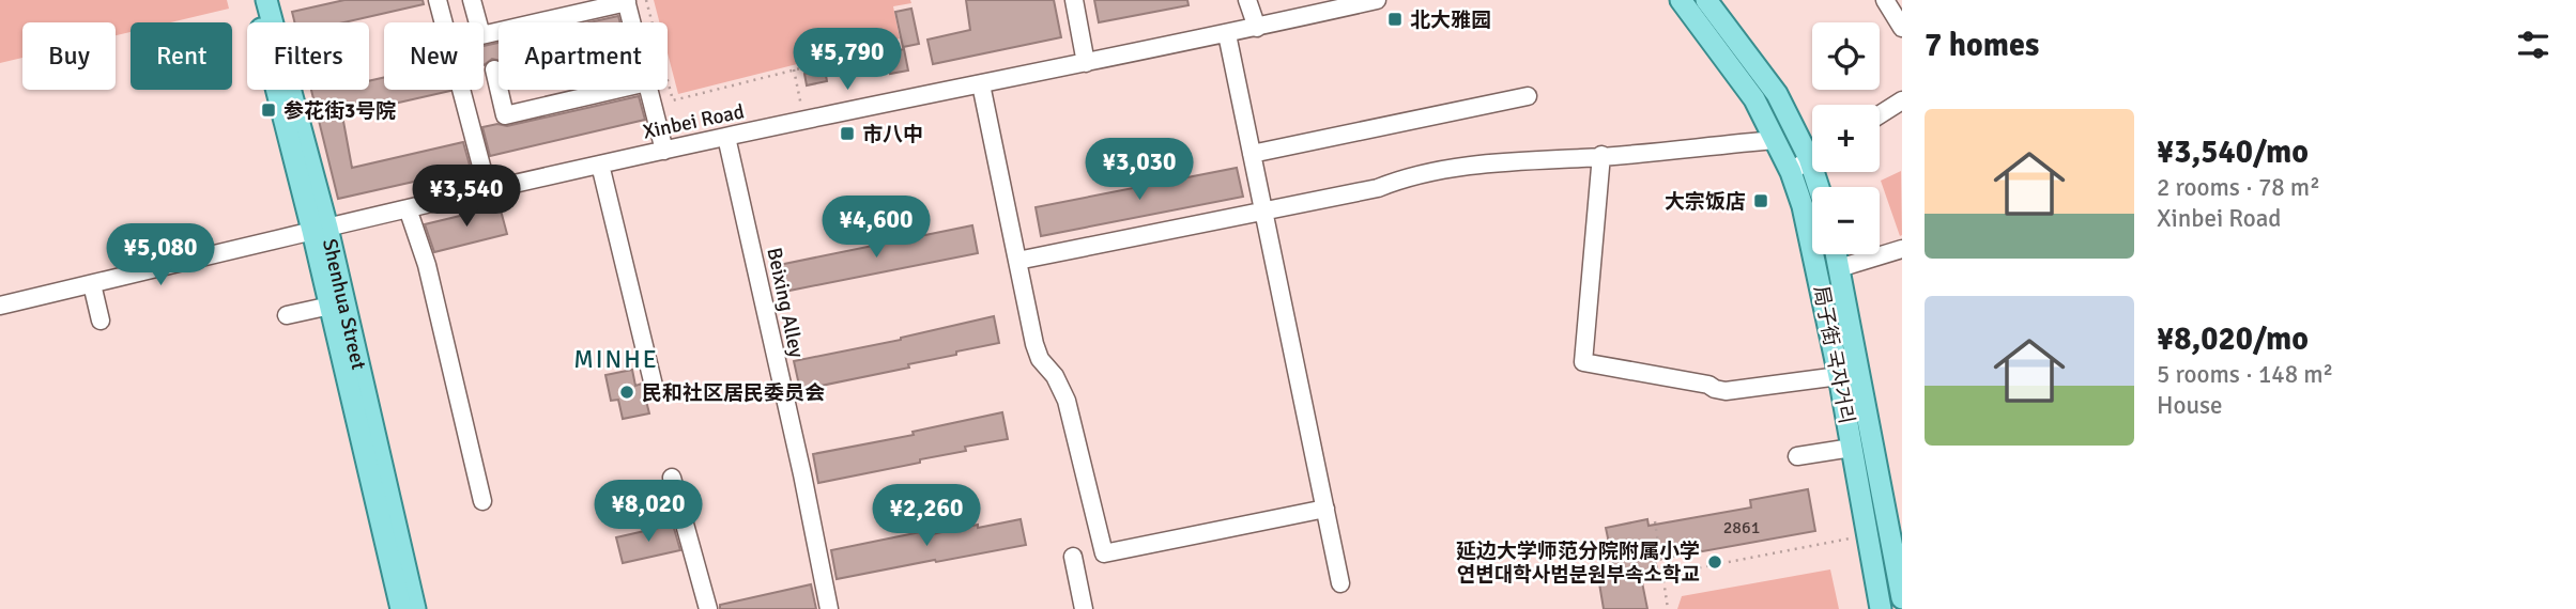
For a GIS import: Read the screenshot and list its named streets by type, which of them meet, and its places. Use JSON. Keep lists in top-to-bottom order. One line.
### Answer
{"streets":{"main road":["Shenhua Street","局子街 국자거리"],"street":["Xinbei Road","Beixing Alley"]},"crossings":[["Xinbei Road","Beixing Alley"],["Xinbei Road","Shenhua Street"]],"districts":["MINHE"],"places":{"transit":["北大雅园","参花街3号院","市八中","大宗饭店"],"other":["民和社区居民委员会","延边大学师范分院附属小学 연변대학사범분원부속소학교"]},"house_numbers":["2861"],"page":{"heading":"7 homes","map_buttons":["+","−"],"chip":["Buy","Rent","Filters","New","Apartment"],"price":["¥5,790","¥3,030","¥3,540","¥4,600","¥5,080","¥8,020","¥2,260"],"list":[{"name":"¥3,540/mo","note":"2 rooms · 78 m² · Xinbei Road"},{"name":"¥8,020/mo","note":"5 rooms · 148 m² · House"}]}}
